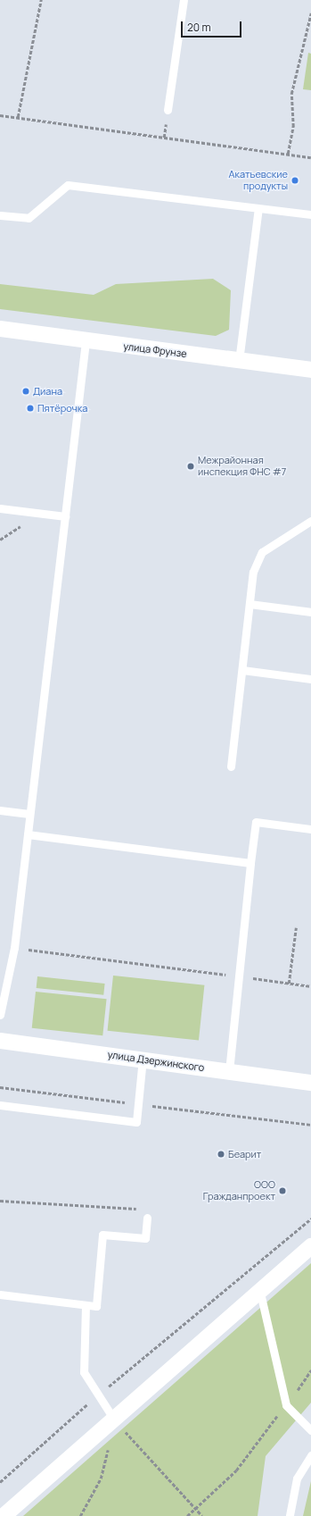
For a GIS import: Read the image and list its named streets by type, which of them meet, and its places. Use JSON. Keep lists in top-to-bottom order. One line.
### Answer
{"streets":{"street":["улица Фрунзе","улица Дзержинского"]},"places":["Акатьевские продукты","Диана","Пятёрочка","Межрайонная инспекция ФНС #7","Беарит","ООО Гражданпроект"],"scale_bar":"20 m"}
